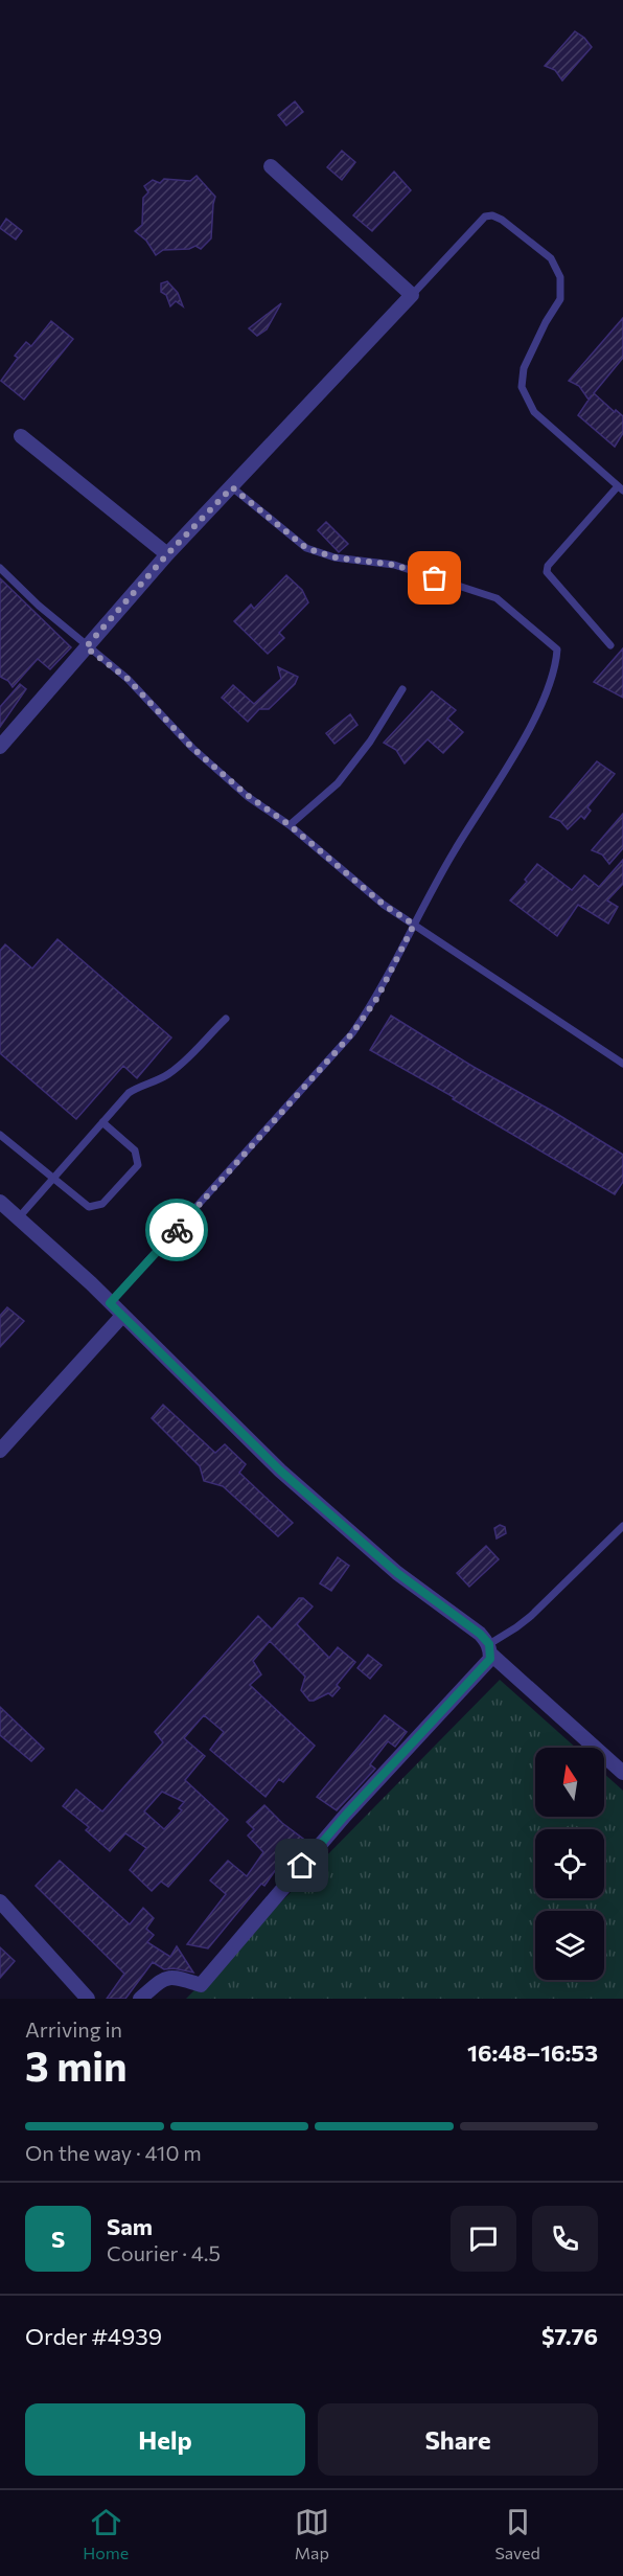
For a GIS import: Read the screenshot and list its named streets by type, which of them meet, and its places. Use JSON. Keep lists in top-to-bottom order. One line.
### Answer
{"north":"top","page":{"heading":["3 min","Arriving in","16:48–16:53"],"panel":["Sam","Courier · 4.5","Order #4939","$7.76"],"bar":"On the way · 410 m","round":"S","buttons":["Help","Share"],"tabs":["Home","Map","Saved"]}}
